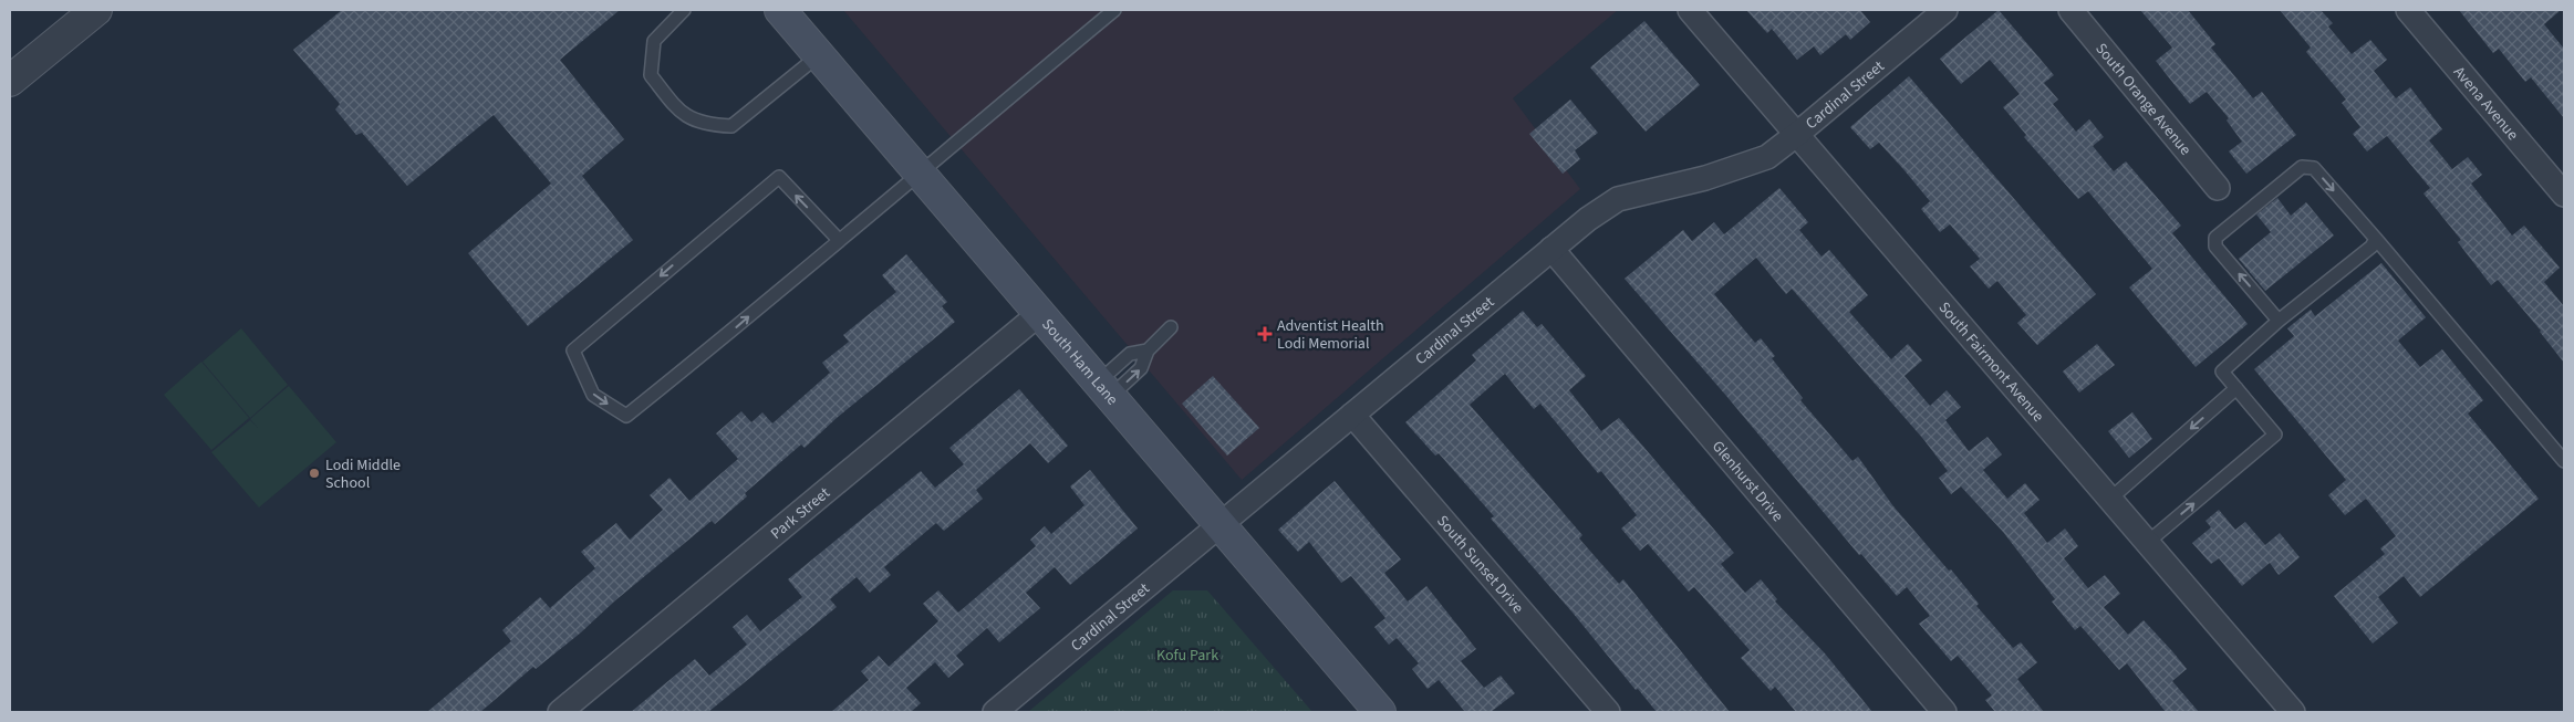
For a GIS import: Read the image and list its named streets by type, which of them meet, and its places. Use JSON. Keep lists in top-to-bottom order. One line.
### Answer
{"streets":{"main road":["South Ham Lane"],"street":["Cardinal Street","South Orange Avenue","Avena Avenue","South Fairmont Avenue","Glenhurst Drive","Park Street","South Sunset Drive"]},"crossings":[["Cardinal Street","South Ham Lane"],["Cardinal Street","South Fairmont Avenue"],["Cardinal Street","Glenhurst Drive"],["Cardinal Street","South Sunset Drive"],["South Ham Lane","Park Street"]],"parks":["Kofu Park"],"places":{"health":["Adventist Health Lodi Memorial"],"other":["Lodi Middle School"]}}
